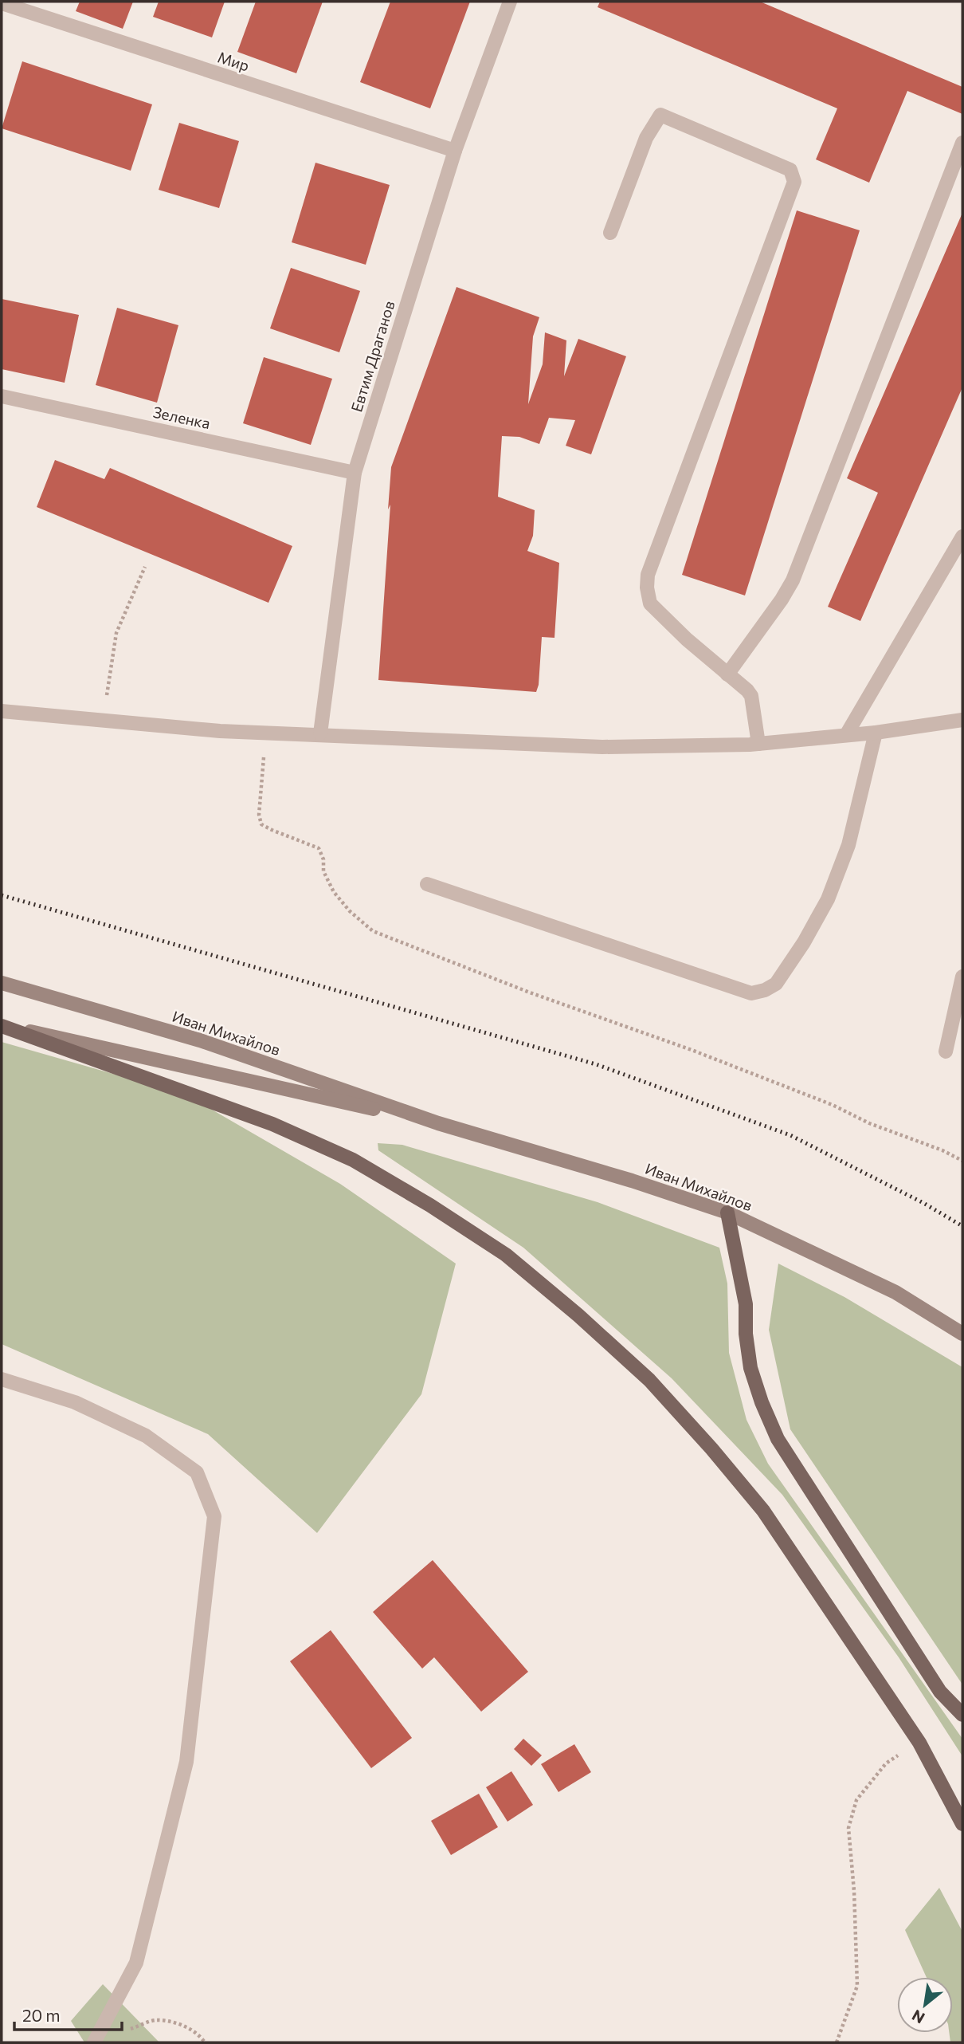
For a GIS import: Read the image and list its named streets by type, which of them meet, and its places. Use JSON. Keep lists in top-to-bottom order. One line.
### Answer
{"streets":{"main road":["Иван Михайлов"],"street":["Мир","Евтим Драганов","Зеленка"]},"crossings":[["Мир","Евтим Драганов"],["Евтим Драганов","Зеленка"]],"scale_bar":"20 m","north":"bottom left"}
